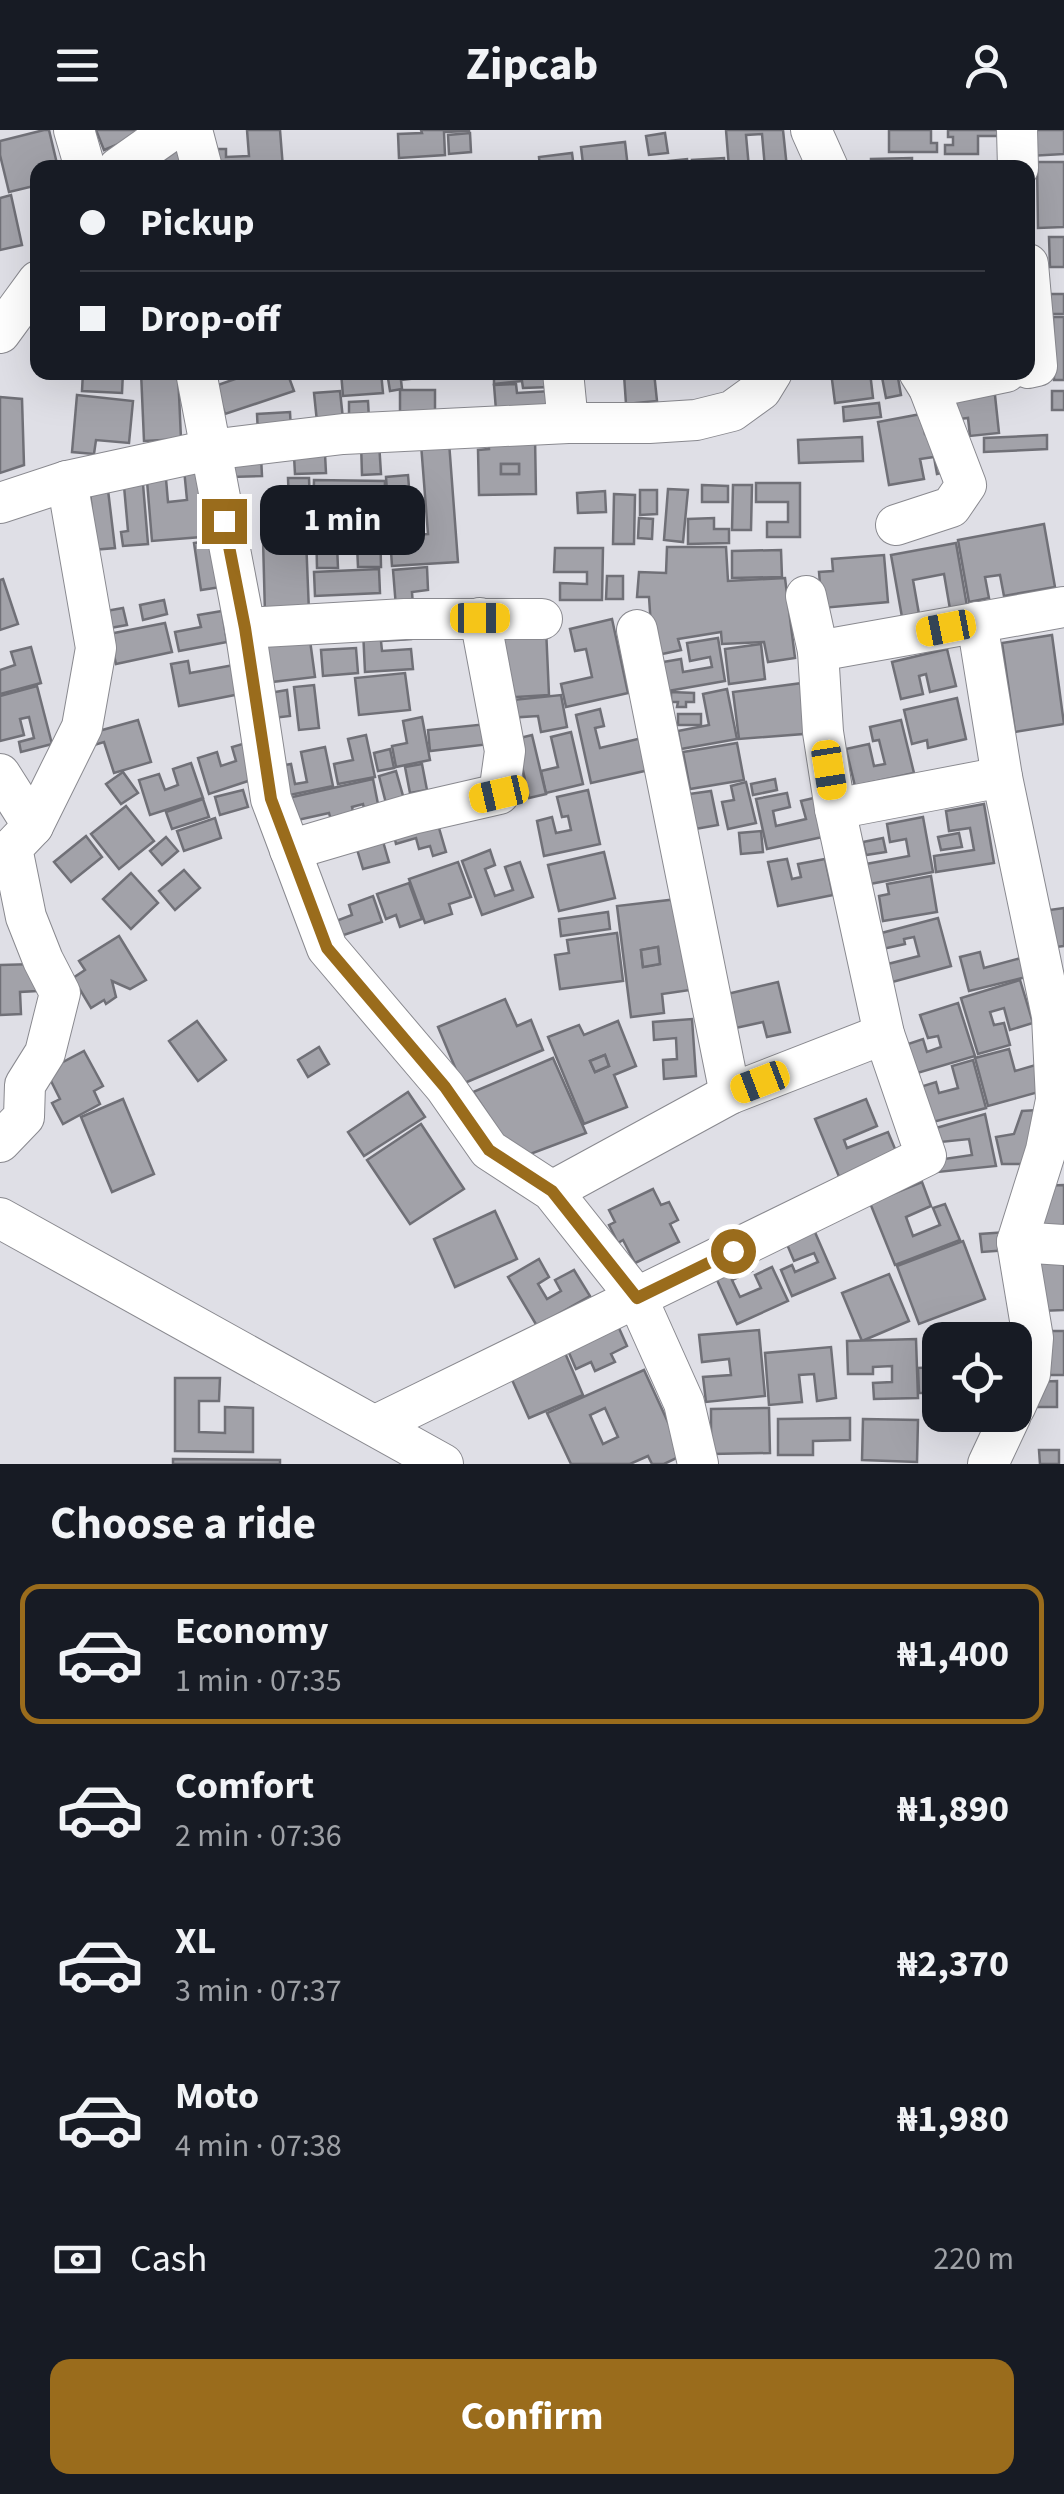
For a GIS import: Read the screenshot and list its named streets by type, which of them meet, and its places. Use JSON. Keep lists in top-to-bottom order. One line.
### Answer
{"page":{"header":"Zipcab","banner":["Pickup","Drop-off"],"bubble":"1 min","heading":"Choose a ride","list":[{"name":"Economy","note":"1 min · 07:35","value":"₦1,400"},{"name":"Comfort","note":"2 min · 07:36","value":"₦1,890"},{"name":"XL","note":"3 min · 07:37","value":"₦2,370"},{"name":"Moto","note":"4 min · 07:38","value":"₦1,980"}],"pay":["Cash","220 m"],"buttons":"Confirm"}}
